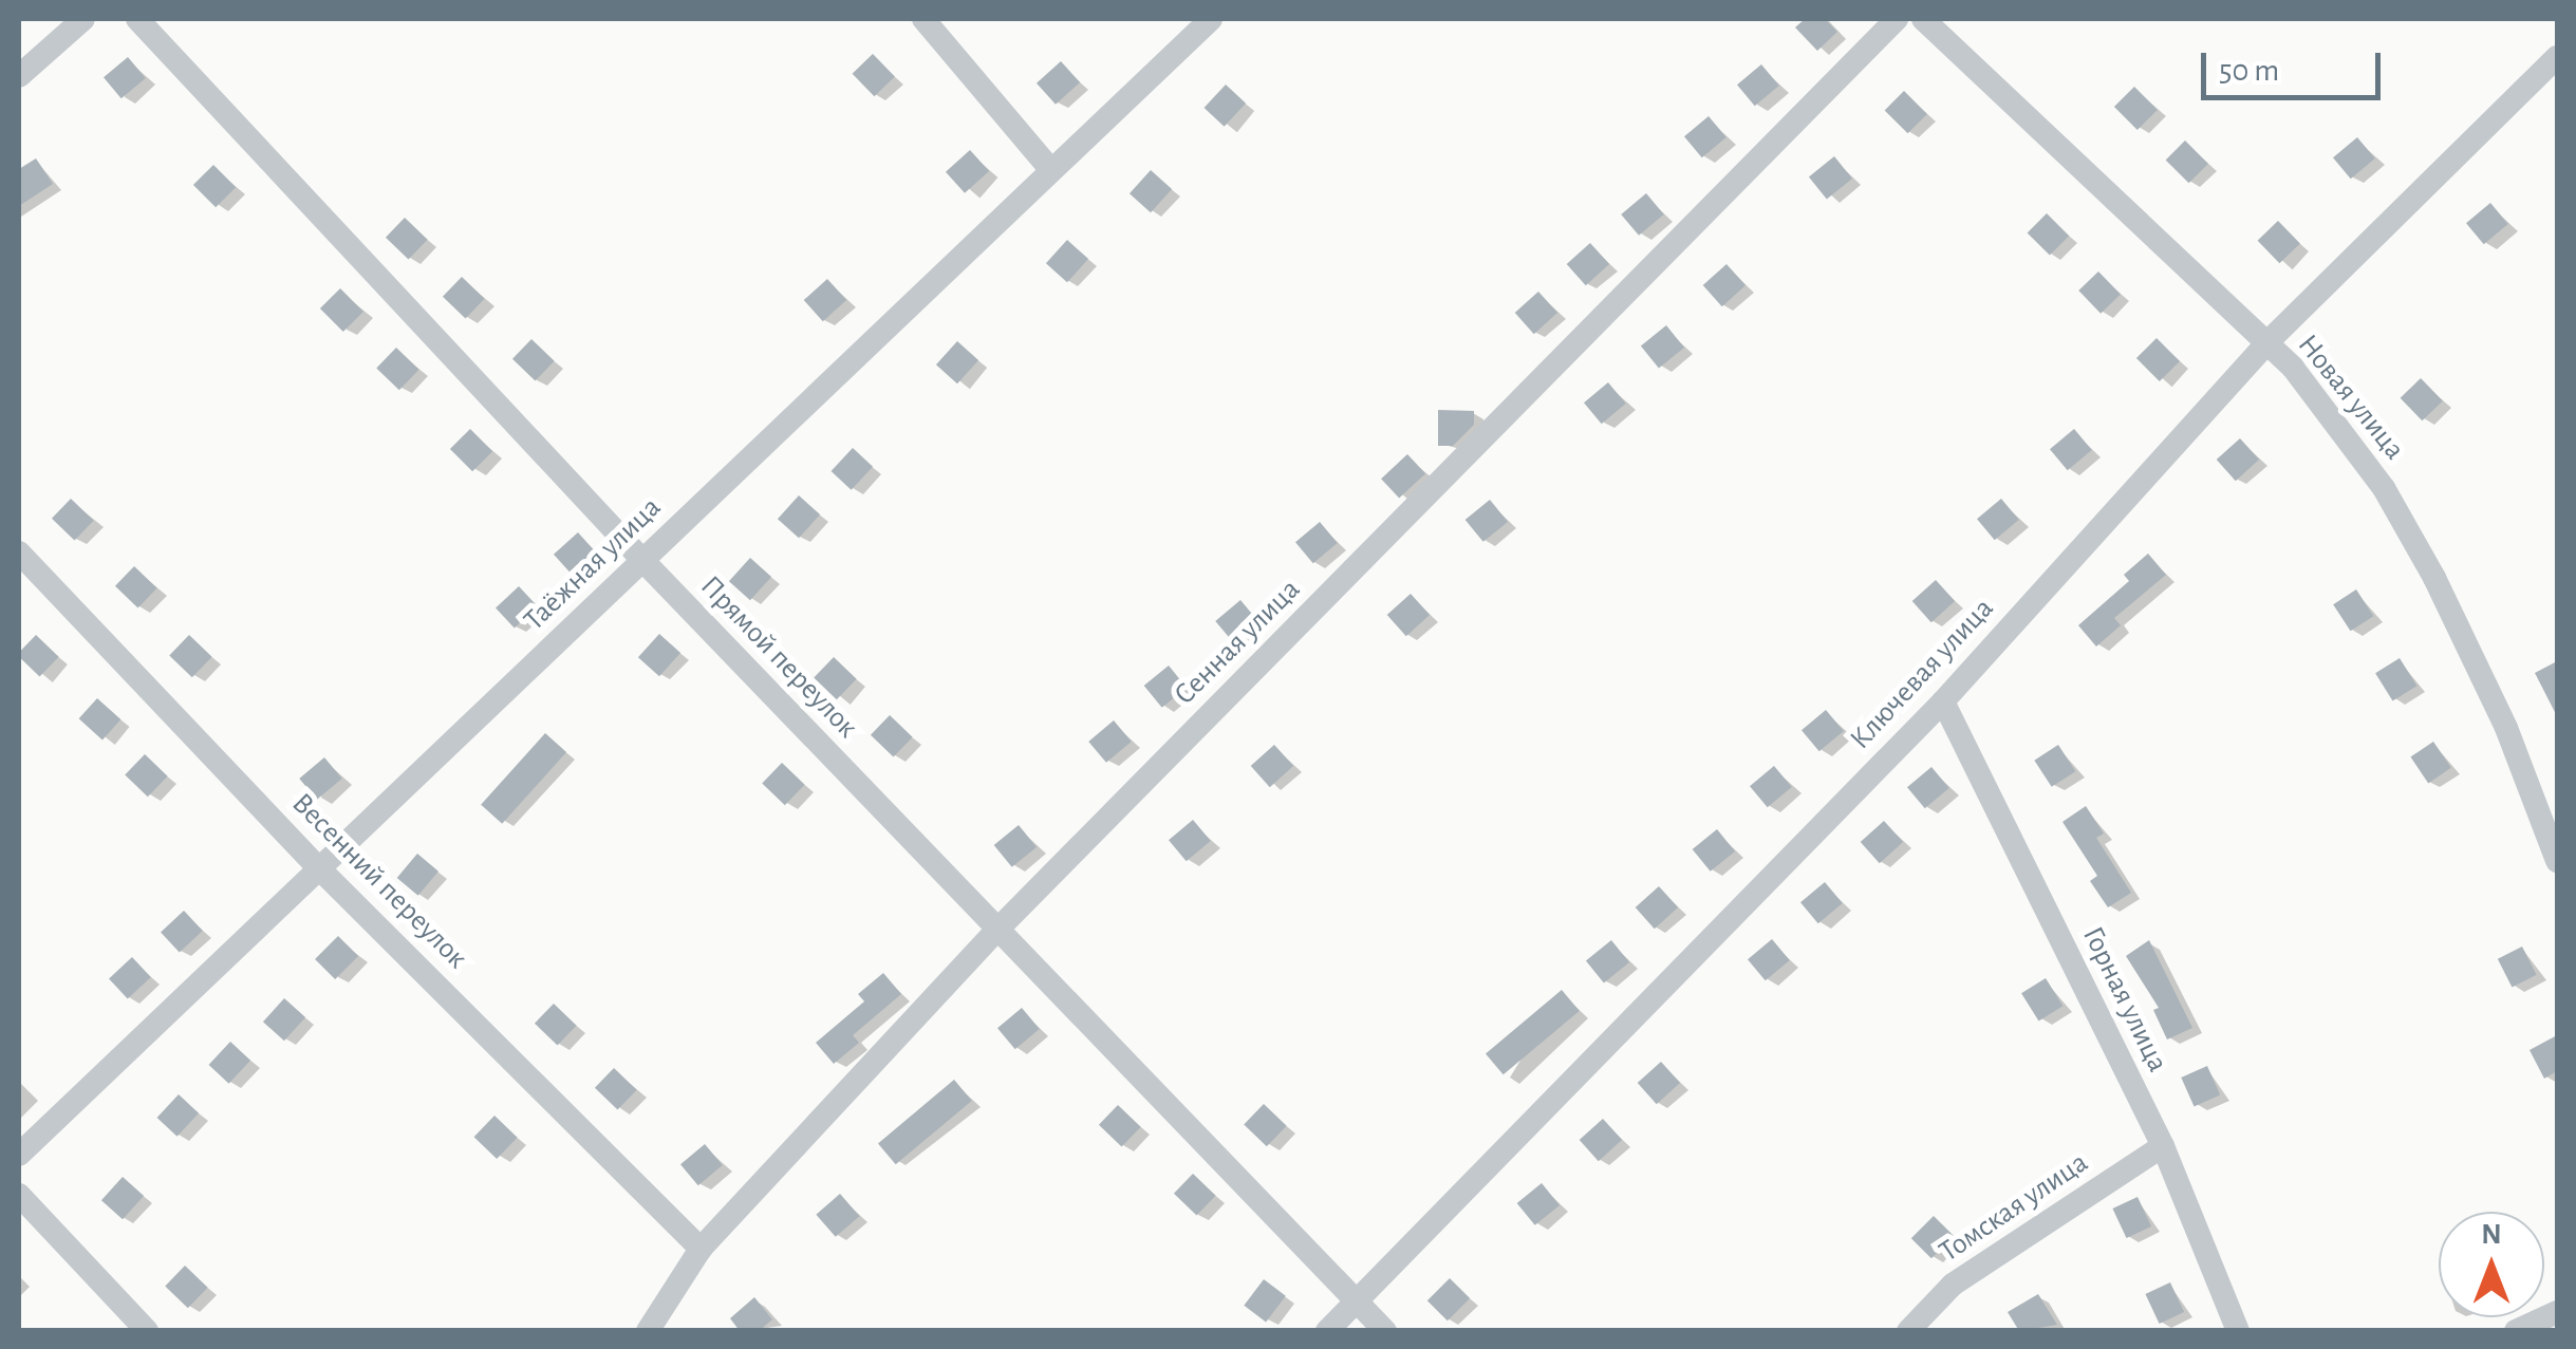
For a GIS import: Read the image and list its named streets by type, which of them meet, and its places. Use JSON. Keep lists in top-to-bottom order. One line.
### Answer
{"streets":{"street":["Новая улица","Таёжная улица","Сенная улица","Прямой переулок","Ключевая улица","Весенний переулок","Горная улица","Томская улица"]},"crossings":[["Новая улица","Ключевая улица"],["Таёжная улица","Прямой переулок"],["Таёжная улица","Весенний переулок"],["Сенная улица","Прямой переулок"],["Сенная улица","Весенний переулок"],["Прямой переулок","Ключевая улица"],["Ключевая улица","Горная улица"],["Горная улица","Томская улица"]],"scale_bar":"50 m","north":"top"}
